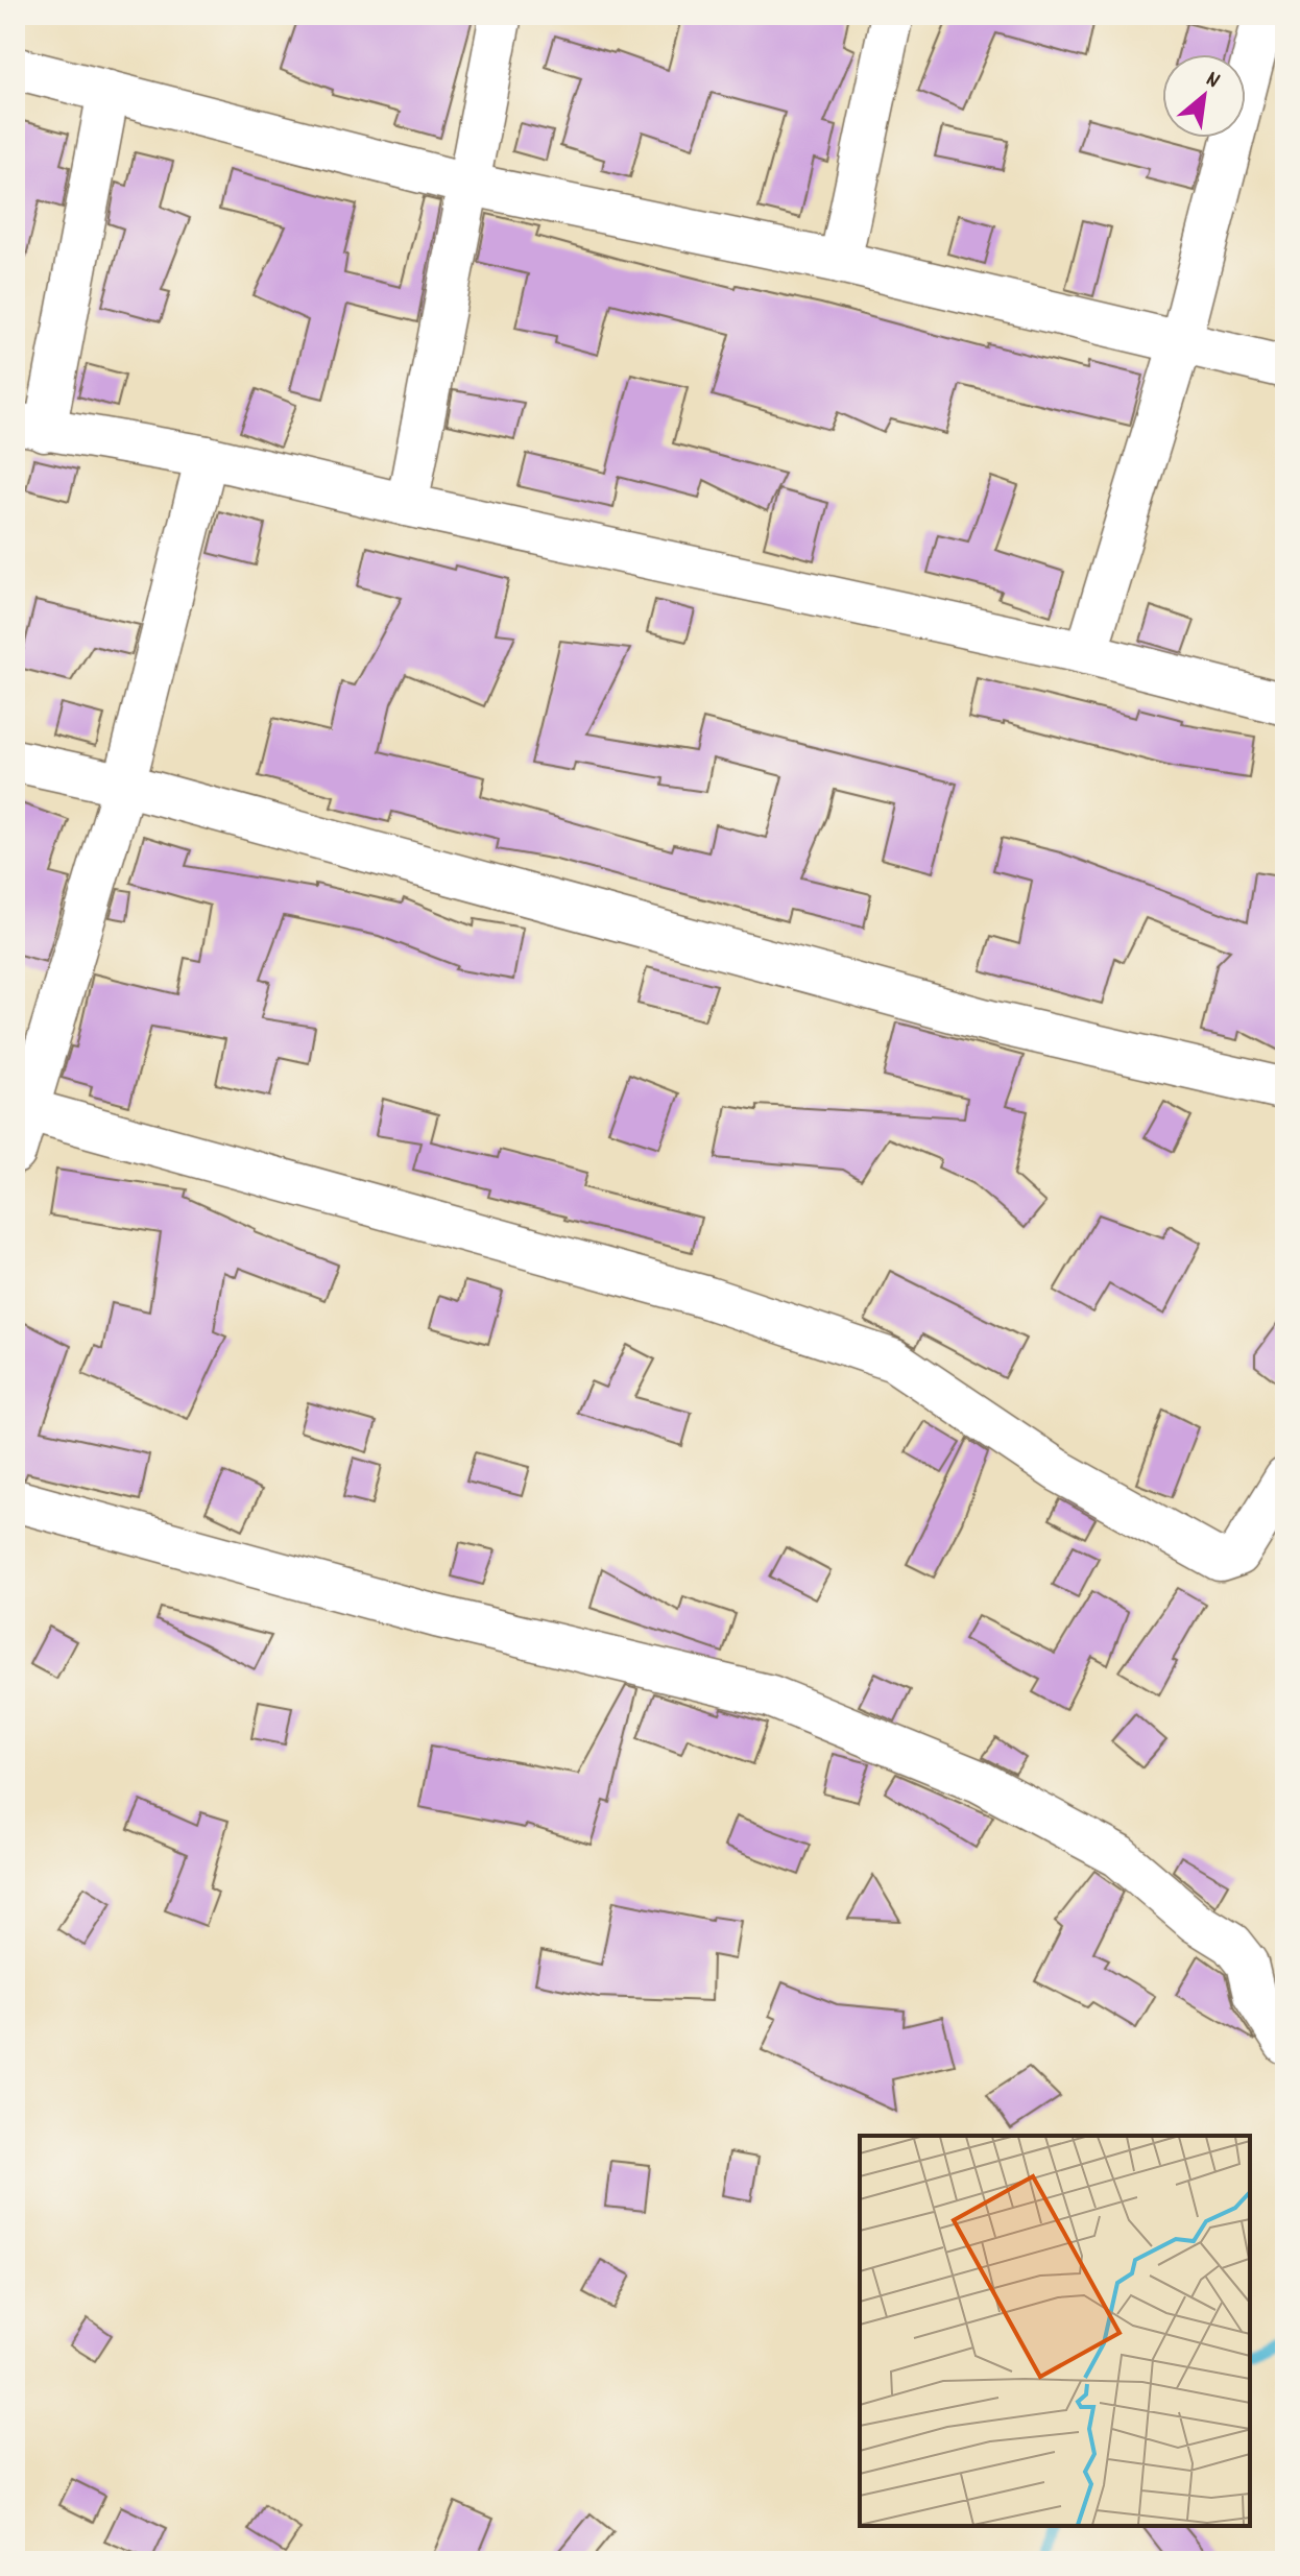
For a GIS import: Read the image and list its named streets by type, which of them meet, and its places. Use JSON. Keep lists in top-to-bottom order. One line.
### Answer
{"north":"top right"}
